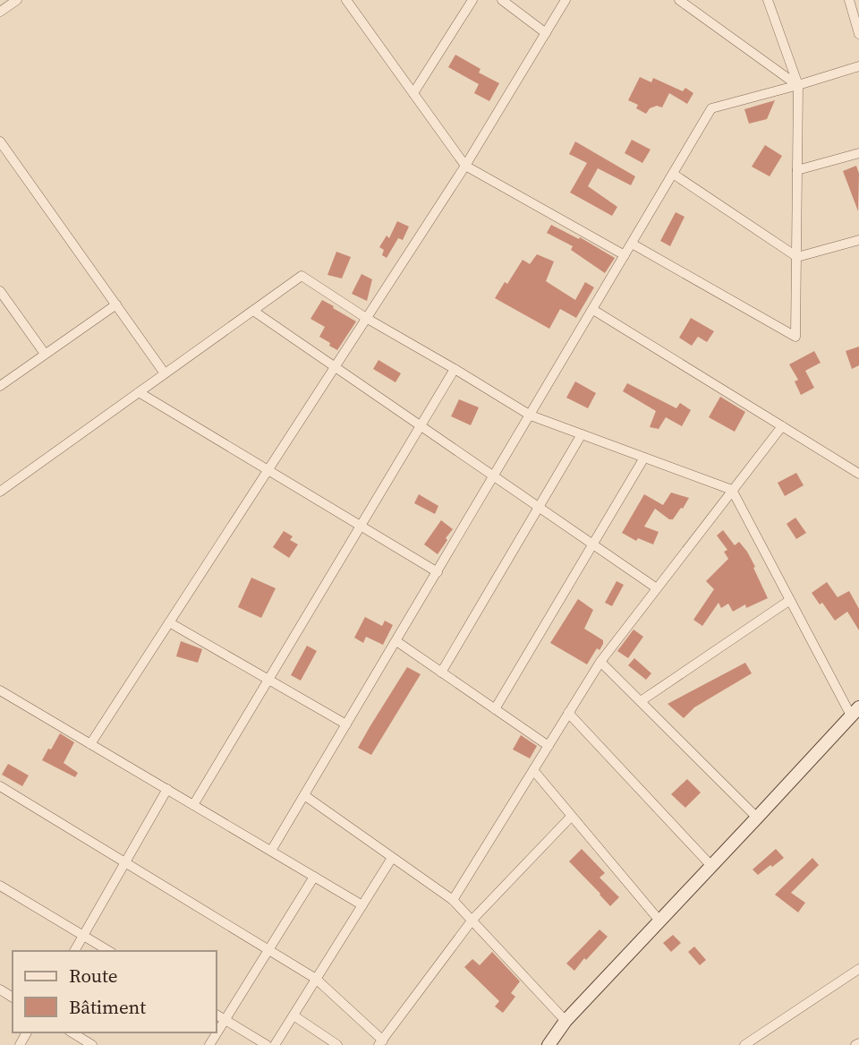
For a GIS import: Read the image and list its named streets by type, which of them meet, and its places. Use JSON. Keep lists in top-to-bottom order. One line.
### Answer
{"legend":["Route","Bâtiment"]}
